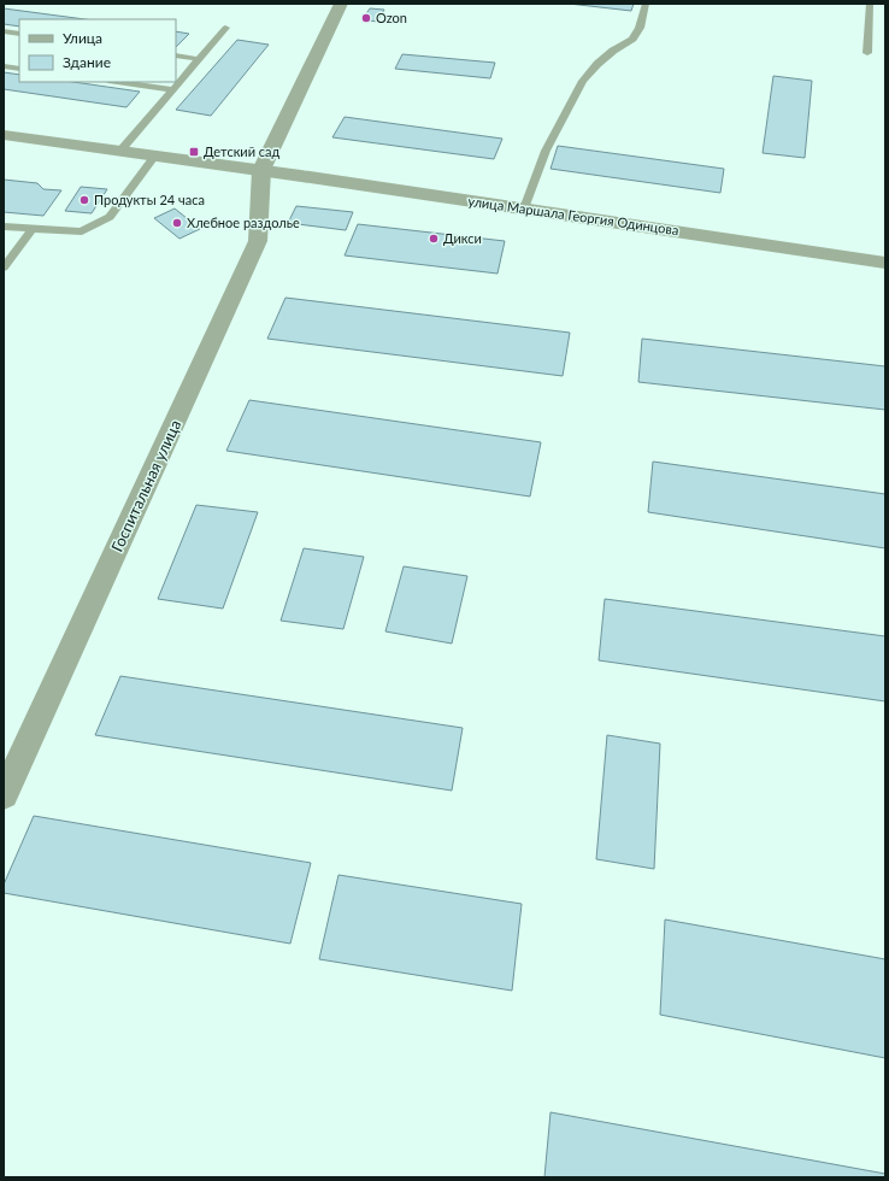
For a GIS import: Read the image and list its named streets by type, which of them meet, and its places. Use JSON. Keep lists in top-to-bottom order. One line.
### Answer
{"streets":{"street":["улица Маршала Георгия Одинцова","Госпитальная улица"]},"crossings":[["улица Маршала Георгия Одинцова","Госпитальная улица"]],"places":{"other":["Ozon","Продукты 24 часа","Хлебное раздолье","Дикси"],"transit":["Детский сад"]},"legend":["Улица","Здание"]}
